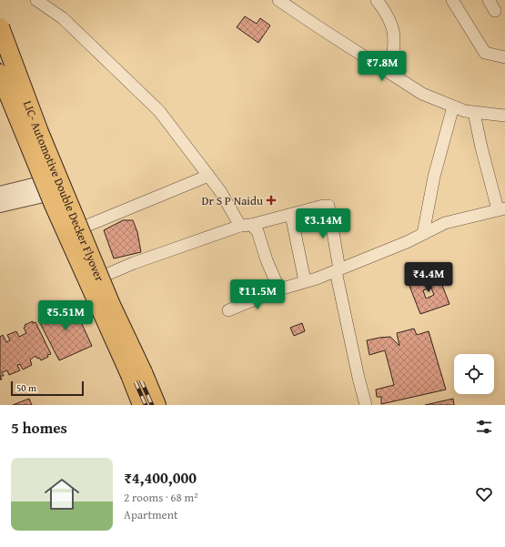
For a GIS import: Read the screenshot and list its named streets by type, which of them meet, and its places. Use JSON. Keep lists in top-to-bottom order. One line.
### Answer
{"streets":{"main road":["LIC- Automotive Double Decker Flyover"]},"places":{"health":["Dr S P Naidu"]},"scale_bar":"50 m","page":{"price":["₹7.8M","₹3.14M","₹4.4M","₹11.5M","₹5.51M"],"scale":"50 m","heading":"5 homes","list":[{"name":"₹4,400,000","note":"2 rooms · 68 m² · Apartment"}]}}
